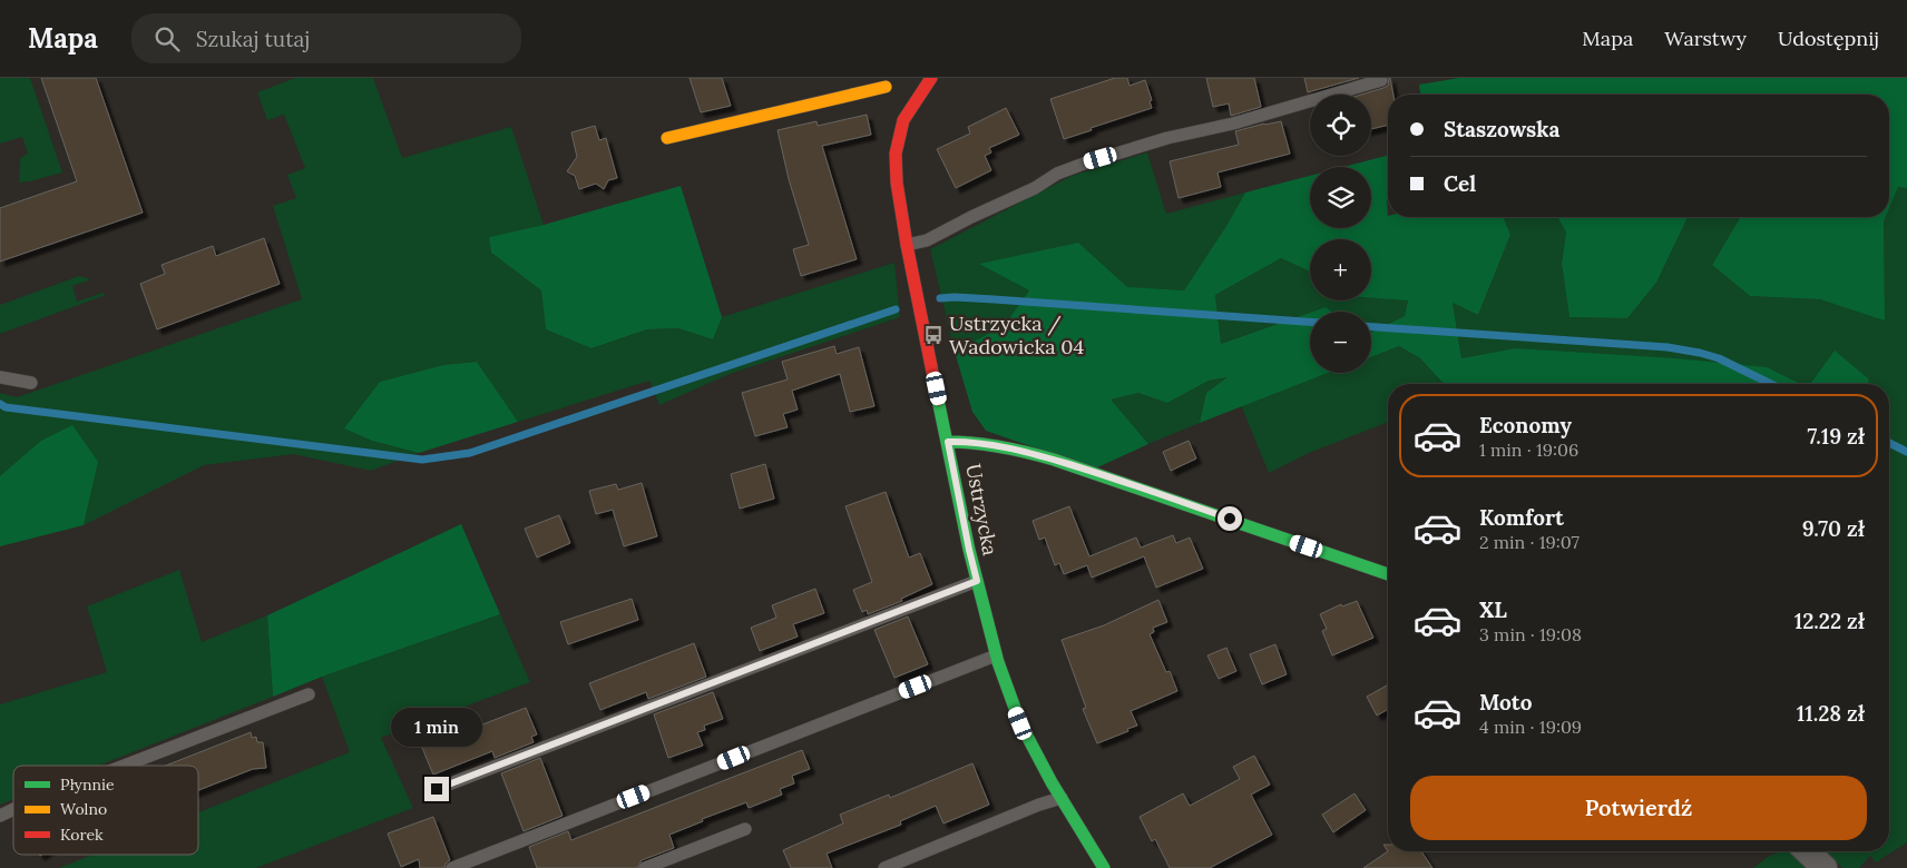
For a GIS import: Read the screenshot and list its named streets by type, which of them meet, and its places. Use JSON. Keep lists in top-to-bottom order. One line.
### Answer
{"streets":{"street":["Ustrzycka"]},"places":{"bus stop":["Ustrzycka / Wadowicka 04"]},"legend":["Płynnie","Wolno","Korek"],"page":{"header":"Mapa","search":"Szukaj tutaj","nav":["Mapa","Warstwy","Udostępnij"],"map_buttons":["+","−"],"banner":["Staszowska","Cel"],"list":[{"name":"Economy","note":"1 min · 19:06","value":"7.19 zł"},{"name":"Komfort","note":"2 min · 19:07","value":"9.70 zł"},{"name":"XL","note":"3 min · 19:08","value":"12.22 zł"},{"name":"Moto","note":"4 min · 19:09","value":"11.28 zł"}],"bubble":"1 min","buttons":"Potwierdź"}}
